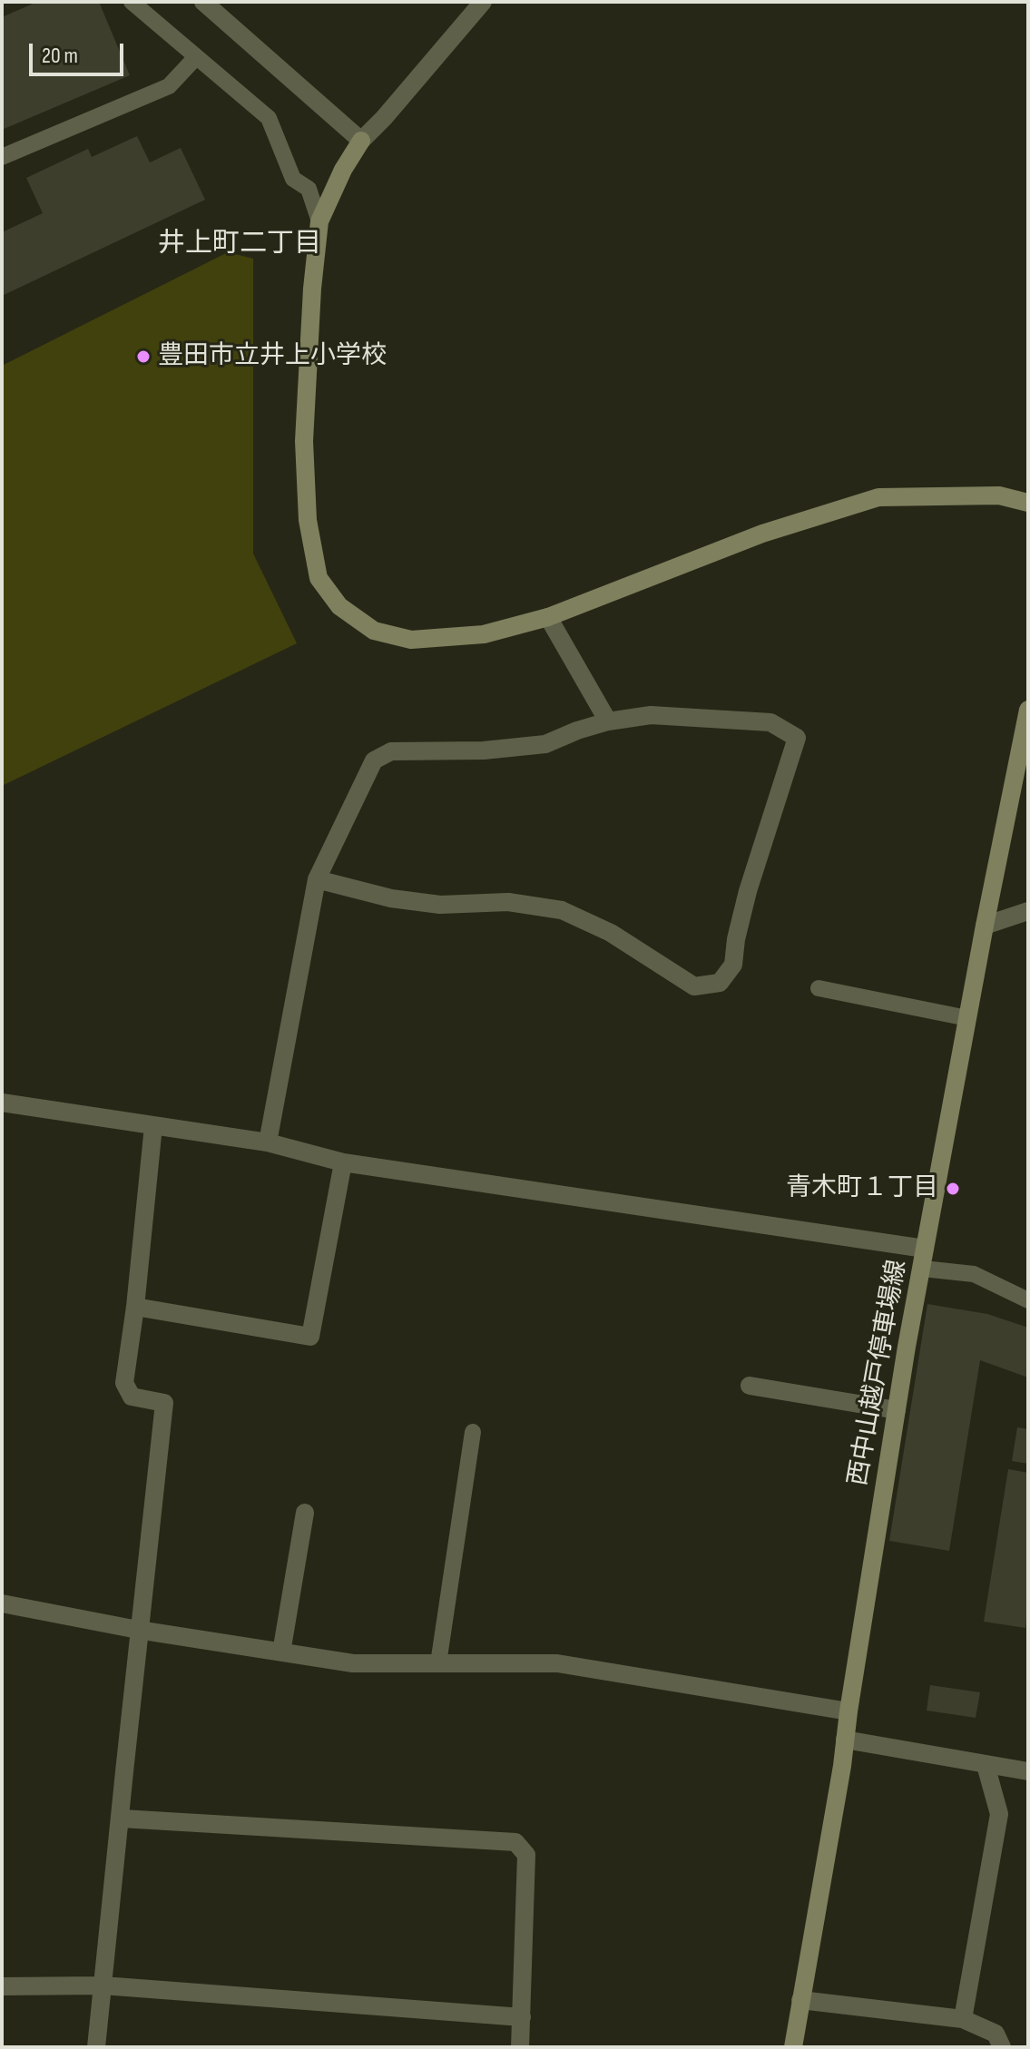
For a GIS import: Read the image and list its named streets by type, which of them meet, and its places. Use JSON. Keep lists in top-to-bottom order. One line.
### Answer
{"streets":{"main road":["西中山越戸停車場線"]},"districts":["井上町二丁目"],"places":["豊田市立井上小学校","青木町１丁目"],"scale_bar":"20 m"}
